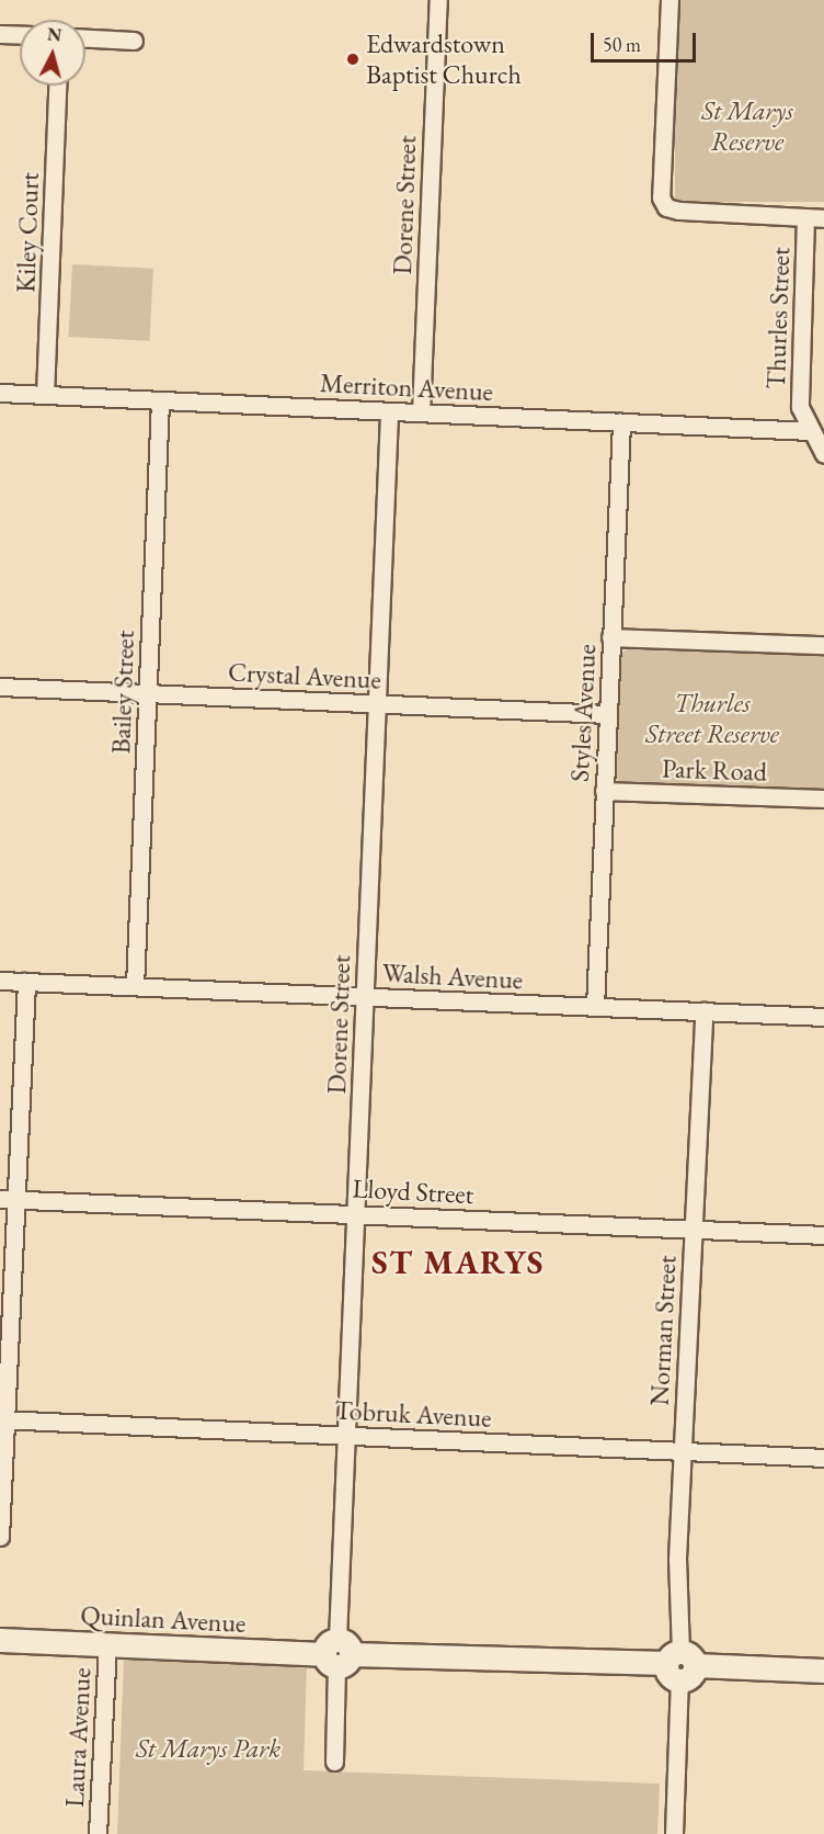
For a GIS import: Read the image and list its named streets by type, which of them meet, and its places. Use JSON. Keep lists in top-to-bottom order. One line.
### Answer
{"streets":{"street":["Dorene Street","Kiley Court","Thurles Street","Merriton Avenue","Crystal Avenue","Bailey Street","Styles Avenue","Park Road","Walsh Avenue","Lloyd Street","Norman Street","Tobruk Avenue","Quinlan Avenue","Laura Avenue"]},"crossings":[["Dorene Street","Merriton Avenue"],["Dorene Street","Crystal Avenue"],["Dorene Street","Walsh Avenue"],["Dorene Street","Lloyd Street"],["Dorene Street","Tobruk Avenue"],["Dorene Street","Quinlan Avenue"],["Kiley Court","Merriton Avenue"],["Thurles Street","Merriton Avenue"],["Merriton Avenue","Bailey Street"],["Merriton Avenue","Styles Avenue"],["Crystal Avenue","Bailey Street"],["Crystal Avenue","Styles Avenue"],["Bailey Street","Walsh Avenue"],["Styles Avenue","Park Road"],["Styles Avenue","Walsh Avenue"],["Walsh Avenue","Norman Street"],["Lloyd Street","Norman Street"],["Norman Street","Tobruk Avenue"],["Norman Street","Quinlan Avenue"],["Quinlan Avenue","Laura Avenue"]],"districts":["ST MARYS"],"parks":["St Marys Reserve","Thurles Street Reserve","St Marys Park"],"places":["Edwardstown Baptist Church"],"scale_bar":"50 m","north":"top"}
